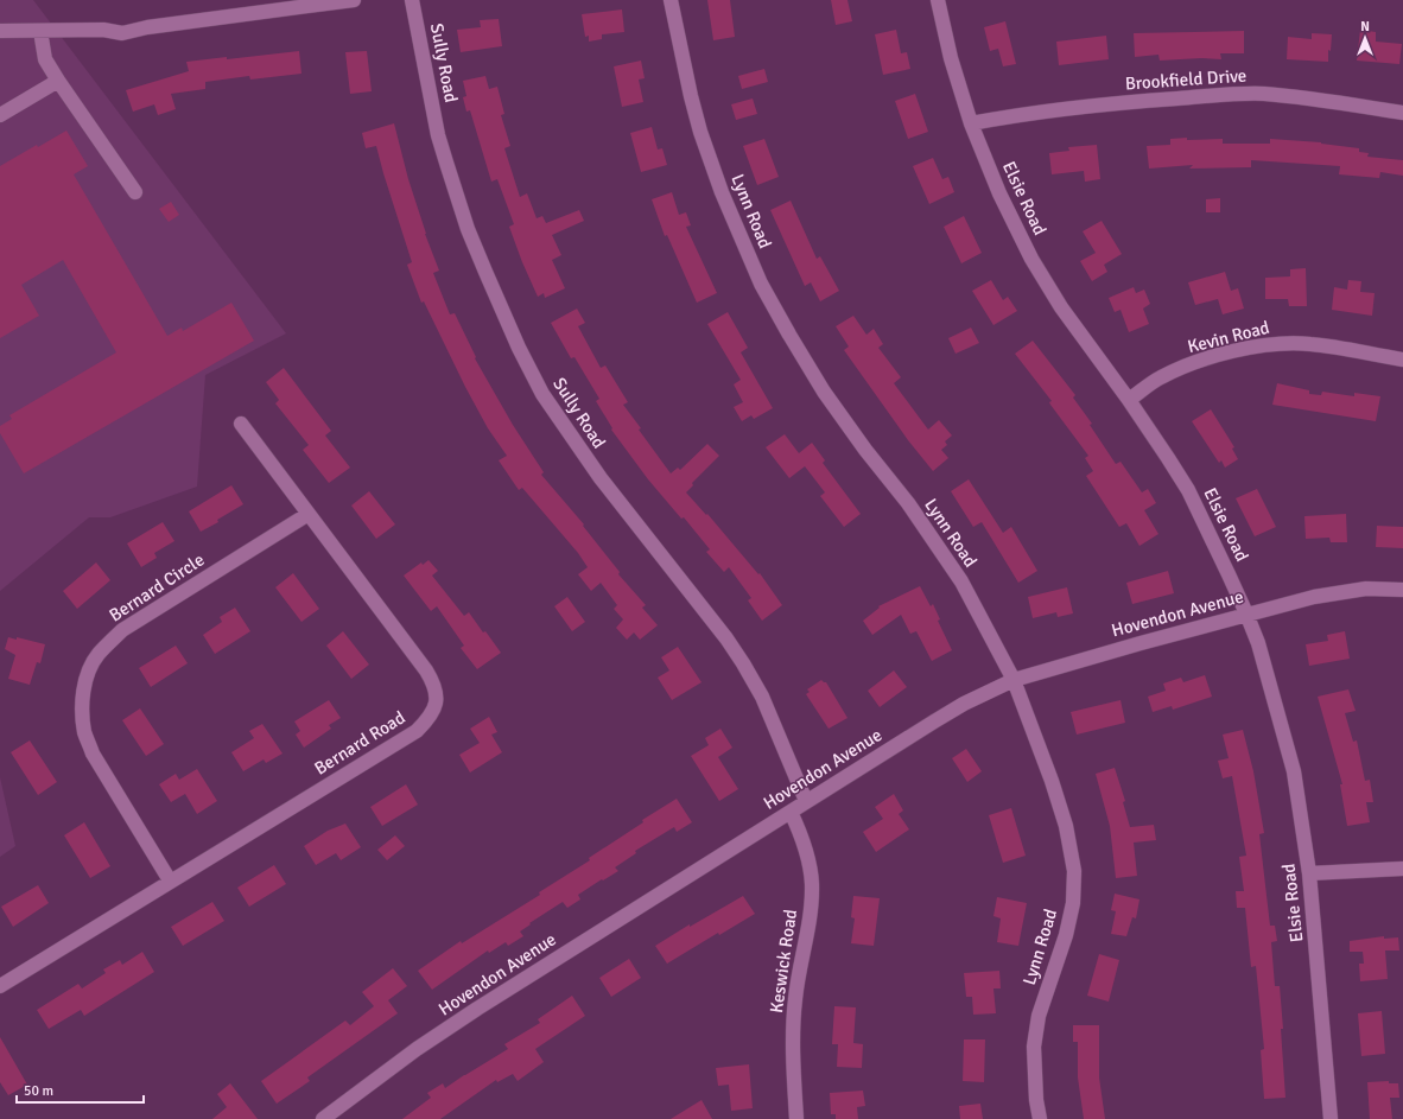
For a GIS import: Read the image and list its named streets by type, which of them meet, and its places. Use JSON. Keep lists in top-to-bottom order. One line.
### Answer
{"streets":{"street":["Sully Road","Brookfield Drive","Elsie Road","Lynn Road","Kevin Road","Bernard Circle","Hovendon Avenue","Bernard Road","Keswick Road"]},"crossings":[["Sully Road","Hovendon Avenue"],["Brookfield Drive","Elsie Road"],["Elsie Road","Kevin Road"],["Elsie Road","Hovendon Avenue"],["Lynn Road","Hovendon Avenue"],["Bernard Circle","Bernard Road"],["Hovendon Avenue","Keswick Road"]],"scale_bar":"50 m","north":"top"}
